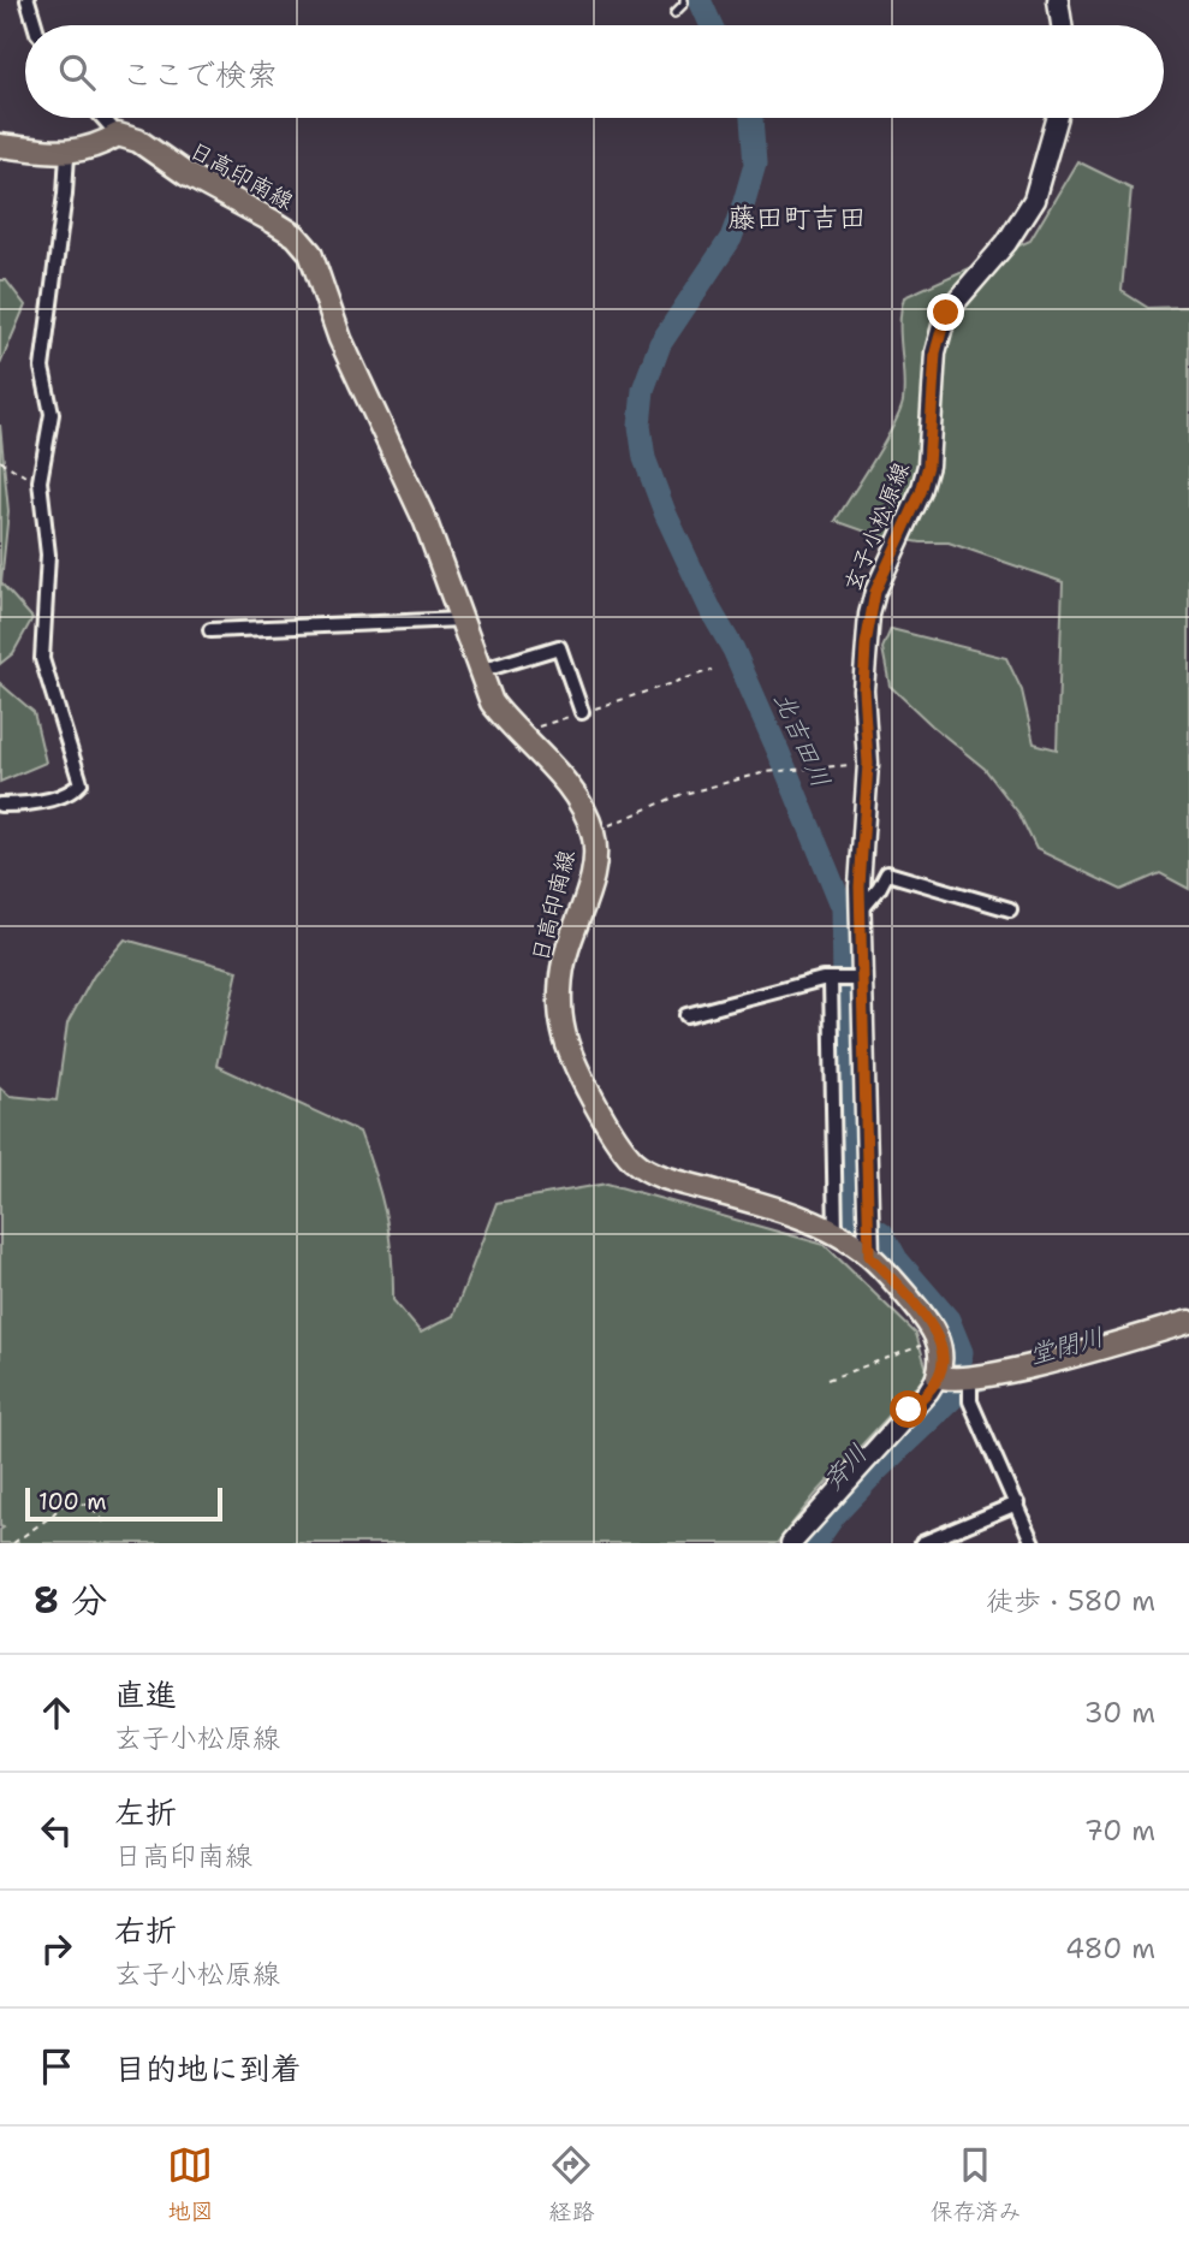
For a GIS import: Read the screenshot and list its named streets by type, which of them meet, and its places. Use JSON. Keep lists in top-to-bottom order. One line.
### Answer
{"streets":{"main road":["日高印南線","玄子小松原線"]},"crossings":[["日高印南線","玄子小松原線"]],"districts":["藤田町吉田"],"water":["北吉田川","堂閉川","斉川"],"scale_bar":"100 m","page":{"search":"ここで検索","scale":"100 m","heading":["8 分","徒歩 · 580 m"],"list":[["直進","玄子小松原線","30 m"],["左折","日高印南線","70 m"],["右折","玄子小松原線","480 m"],"目的地に到着"],"nav":["地図","経路","保存済み"]}}
